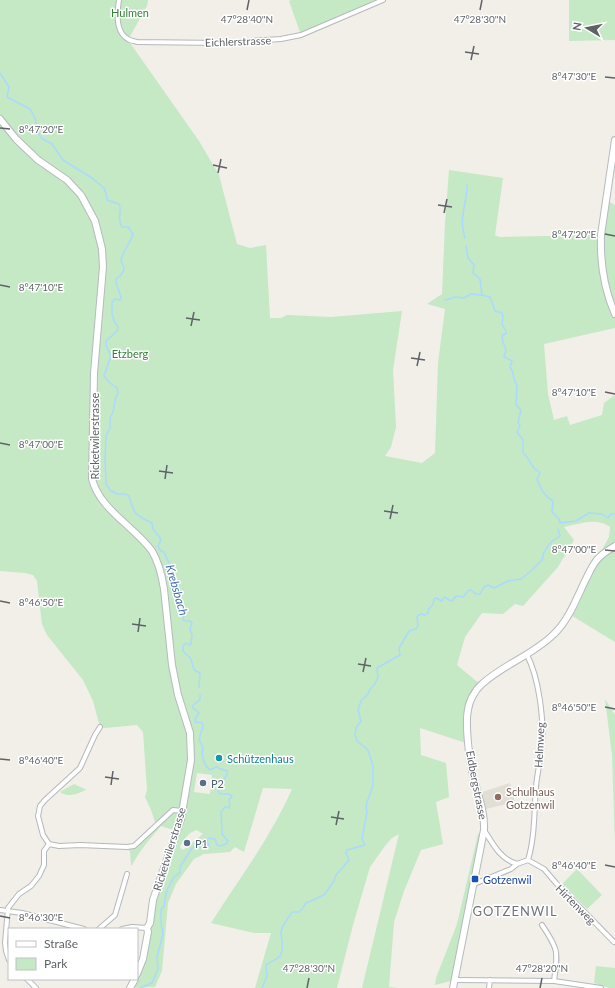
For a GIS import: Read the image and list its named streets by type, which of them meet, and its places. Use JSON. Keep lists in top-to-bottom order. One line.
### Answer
{"streets":{"street":["Eichlerstrasse","Ricketwilerstrasse","Helmweg","Eidbergstrasse","Hirtenweg"]},"crossings":[["Helmweg","Eidbergstrasse"],["Helmweg","Hirtenweg"]],"districts":["GOTZENWIL"],"water":["Krebsbach"],"parks":["Hulmen","Etzberg"],"places":{"other":["Schützenhaus","P2","Schulhaus Gotzenwil","P1"],"transit":["Gotzenwil"]},"legend":["Straße","Park"],"north":"left","coordinates":["47°28'40\"N","47°28'30\"N","8°47'30\"E","8°47'20\"E","8°47'10\"E","8°47'00\"E","8°46'50\"E","8°46'40\"E","8°46'30\"E","47°28'20\"N"]}
